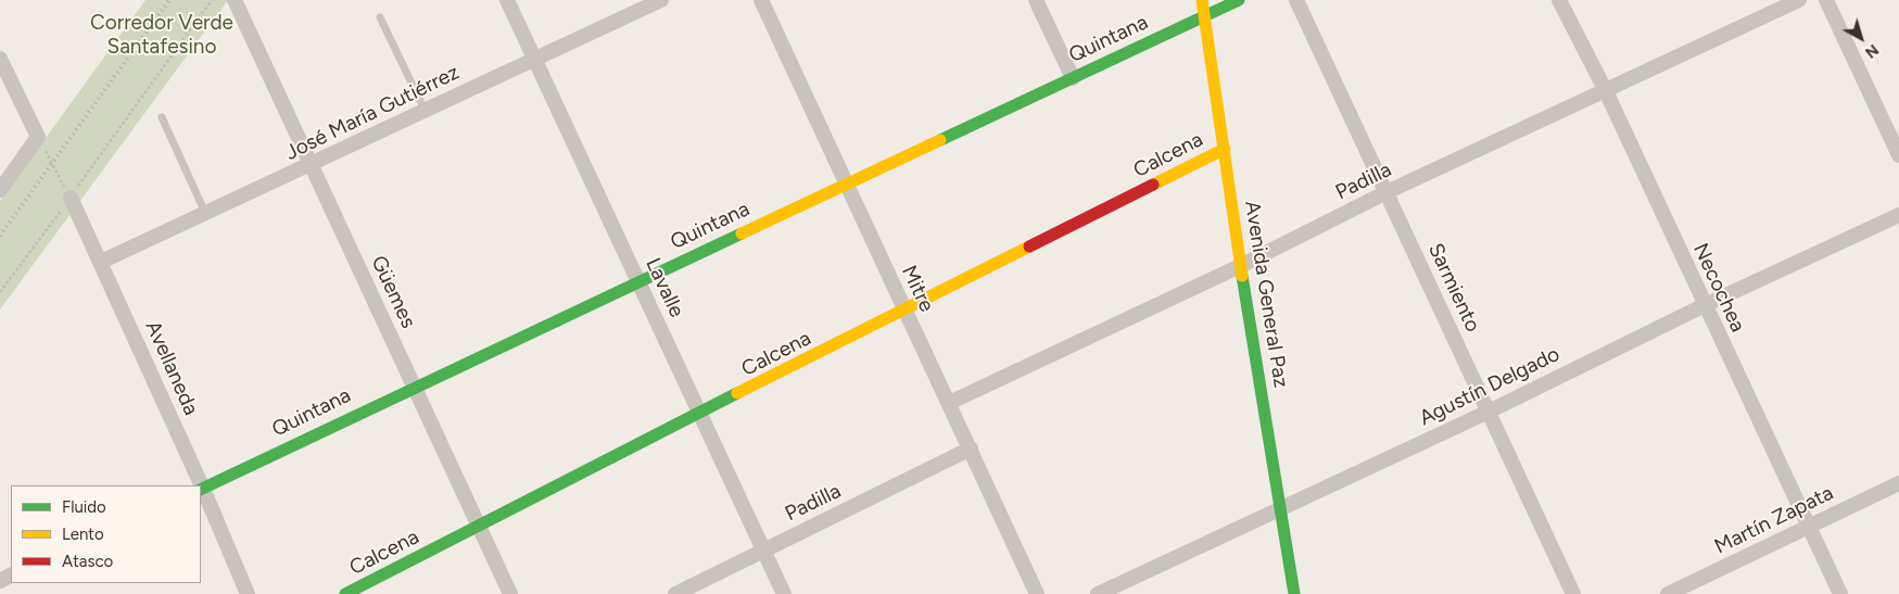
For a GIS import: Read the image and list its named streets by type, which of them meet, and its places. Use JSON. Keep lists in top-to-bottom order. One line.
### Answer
{"streets":{"street":["Quintana","José María Gutiérrez","Calcena","Padilla","Lavalle","Sarmiento","Necochea","Mitre","Güemes","Avenida General Paz","Avellaneda","Agustín Delgado","Martín Zapata"]},"crossings":[["Quintana","Lavalle"],["Quintana","Mitre"],["Quintana","Güemes"],["Quintana","Avenida General Paz"],["Quintana","Avellaneda"],["José María Gutiérrez","Lavalle"],["José María Gutiérrez","Güemes"],["José María Gutiérrez","Avellaneda"],["Calcena","Lavalle"],["Calcena","Mitre"],["Calcena","Güemes"],["Calcena","Avenida General Paz"],["Padilla","Lavalle"],["Padilla","Sarmiento"],["Padilla","Necochea"],["Padilla","Mitre"],["Padilla","Avenida General Paz"],["Sarmiento","Agustín Delgado"],["Necochea","Agustín Delgado"],["Necochea","Martín Zapata"],["Avenida General Paz","Agustín Delgado"]],"parks":["Corredor Verde Santafesino"],"legend":["Fluido","Lento","Atasco"],"north":"bottom right"}
